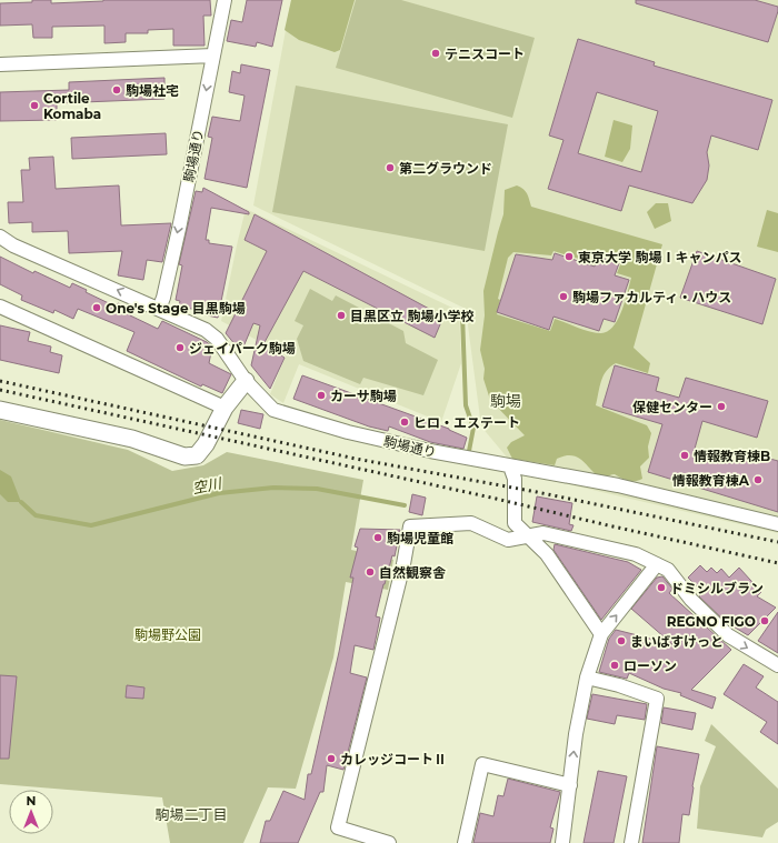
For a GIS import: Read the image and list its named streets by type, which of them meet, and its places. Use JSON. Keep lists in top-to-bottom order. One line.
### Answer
{"streets":{"street":["駒場通り"]},"districts":["駒場","駒場二丁目"],"water":["空川"],"parks":["駒場野公園"],"places":["テニスコート","駒場社宅","Cortile Komaba","第二グラウンド","東京大学 駒場Ⅰキャンパス","駒場ファカルティ・ハウス","One's Stage 目黒駒場","目黒区立 駒場小学校","ジェイパーク駒場","カーサ駒場","保健センター","ヒロ・エステート","情報教育棟B","情報教育棟A","駒場児童館","自然観察舎","ドミシルブラン","REGNO FIGO","まいばすけっと","ローソン","カレッジコートⅡ"],"north":"top"}
